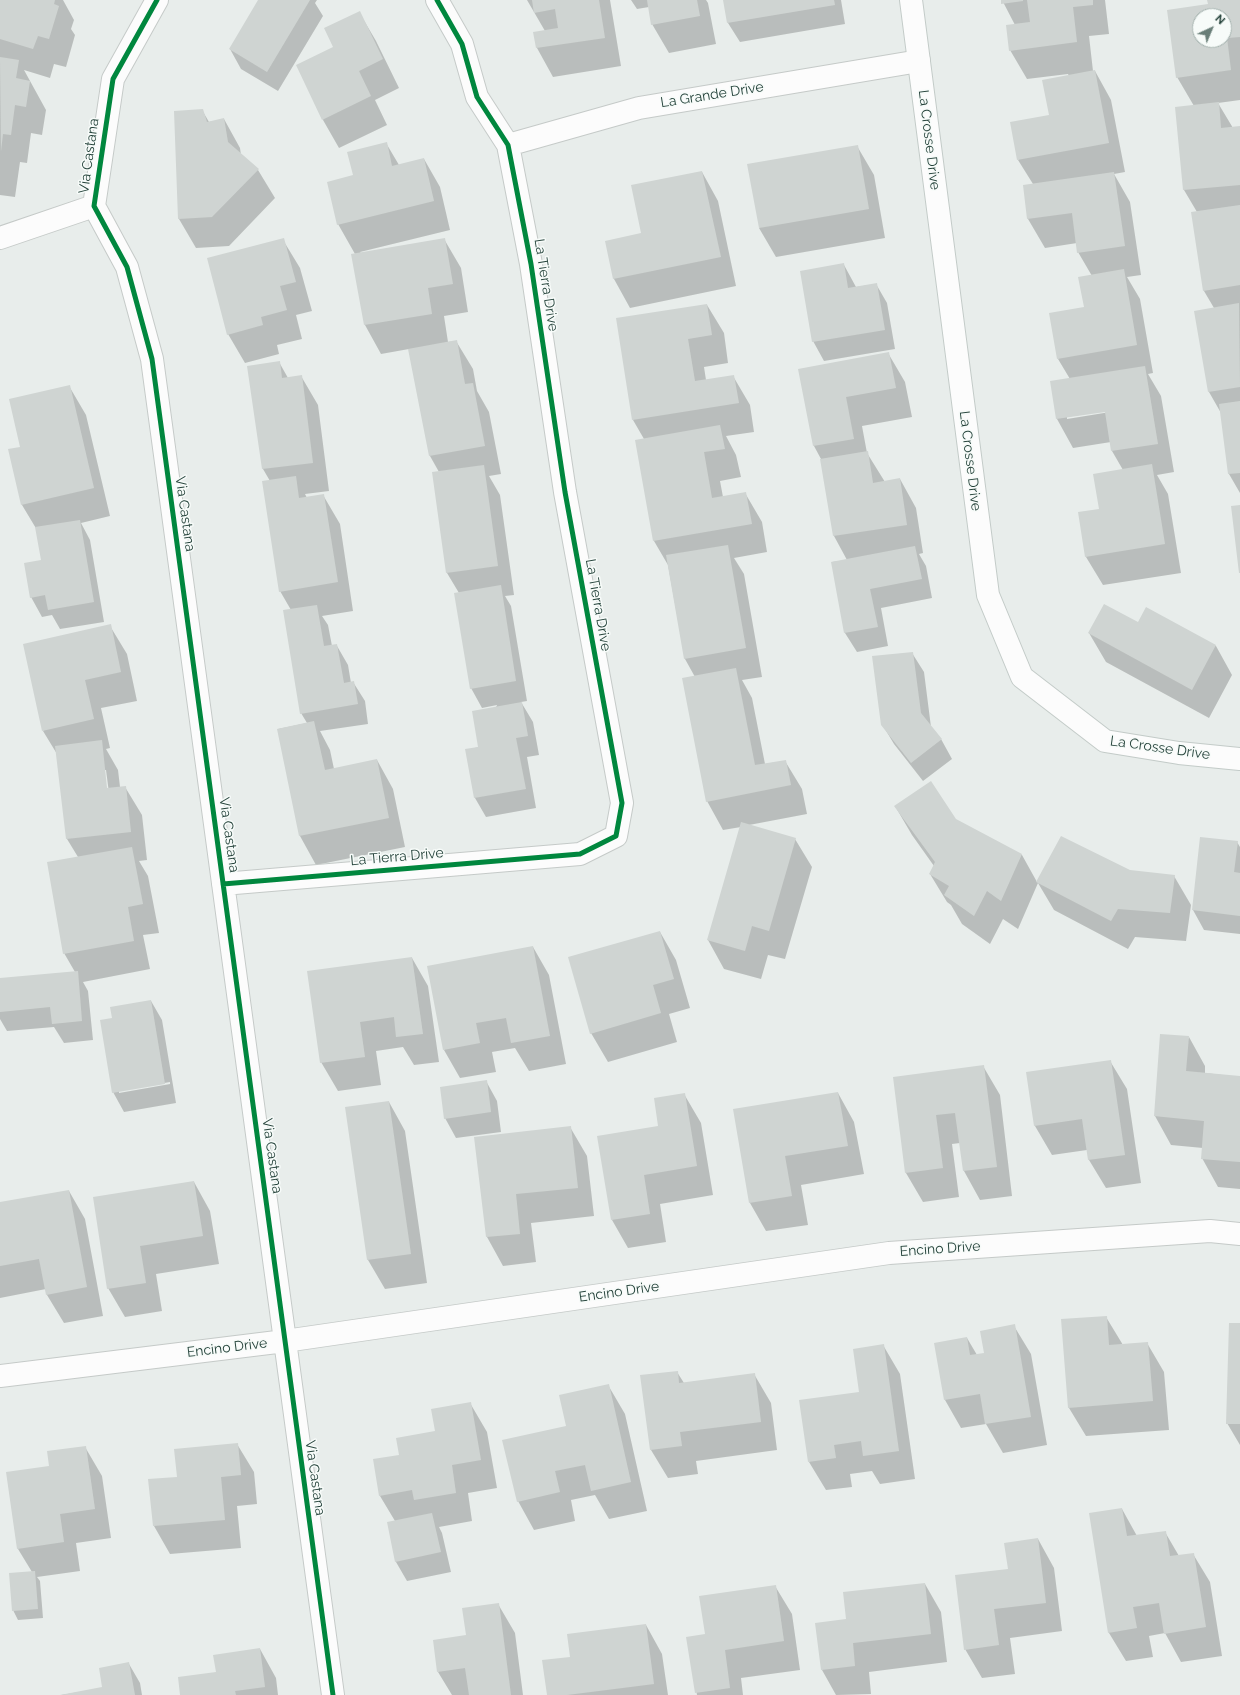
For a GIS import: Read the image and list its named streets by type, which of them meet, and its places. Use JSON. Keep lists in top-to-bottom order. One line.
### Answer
{"streets":{"street":["La Grande Drive","La Crosse Drive","Via Castana","La Tierra Drive","Encino Drive"]},"crossings":[["La Grande Drive","La Crosse Drive"],["La Grande Drive","La Tierra Drive"],["Via Castana","La Tierra Drive"],["Via Castana","Encino Drive"]],"north":"top right"}
